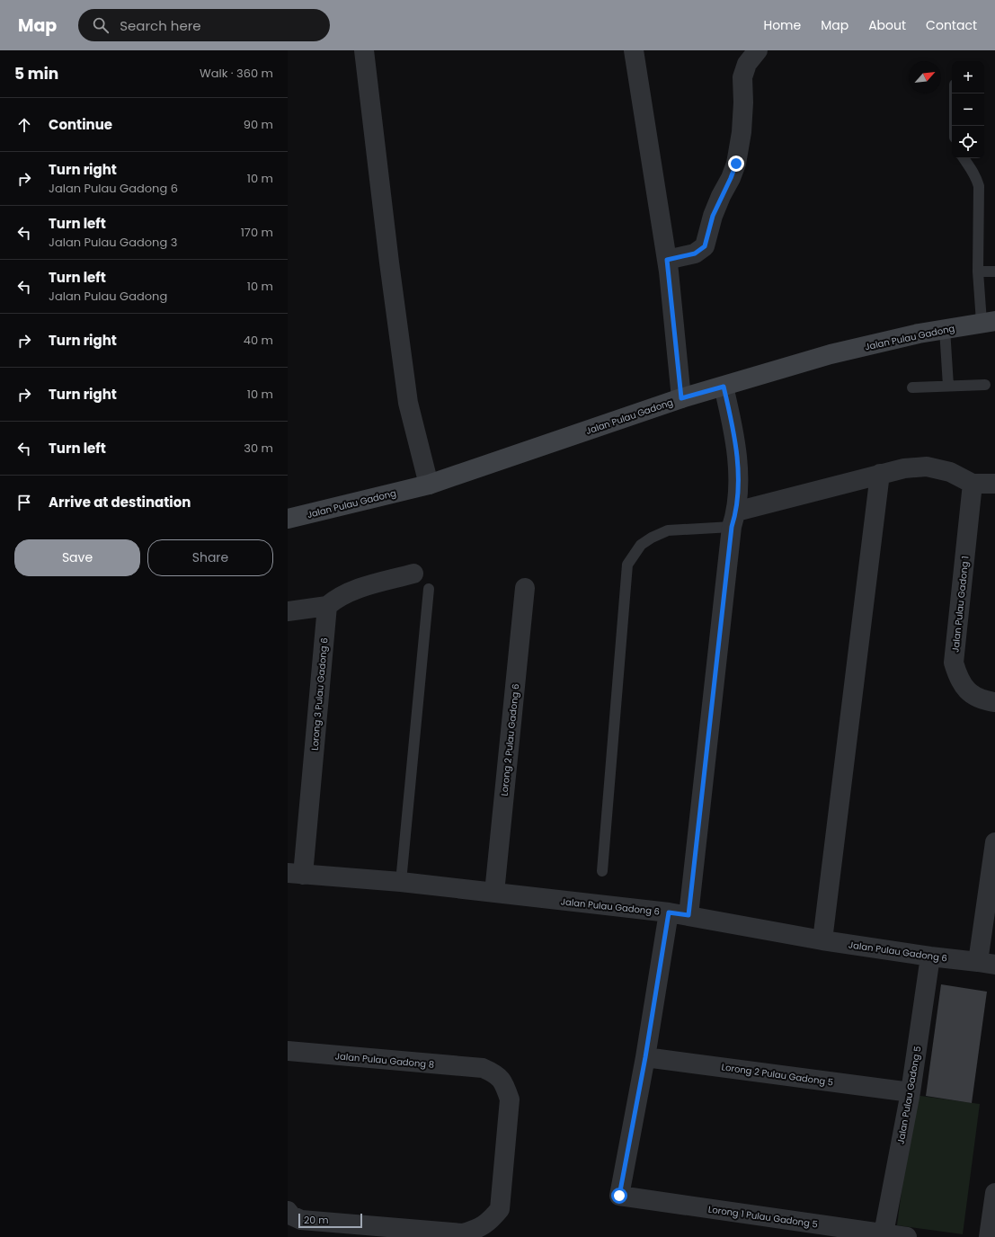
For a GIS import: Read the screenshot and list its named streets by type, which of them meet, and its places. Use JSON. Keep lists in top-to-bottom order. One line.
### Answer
{"streets":{"main road":["Jalan Pulau Gadong"],"street":["Jalan Pulau Gadong 1","Lorong 3 Pulau Gadong 6","Lorong 2 Pulau Gadong 6","Jalan Pulau Gadong 6","Jalan Pulau Gadong 8","Lorong 2 Pulau Gadong 5","Jalan Pulau Gadong 5","Lorong 1 Pulau Gadong 5"]},"crossings":[["Lorong 3 Pulau Gadong 6","Jalan Pulau Gadong 6"],["Lorong 2 Pulau Gadong 6","Jalan Pulau Gadong 6"],["Jalan Pulau Gadong 6","Jalan Pulau Gadong 5"],["Lorong 2 Pulau Gadong 5","Jalan Pulau Gadong 5"],["Lorong 2 Pulau Gadong 5","Lorong 1 Pulau Gadong 5"],["Jalan Pulau Gadong 5","Lorong 1 Pulau Gadong 5"]],"scale_bar":"20 m","north":"top right","page":{"header":"Map","search":"Search here","nav":["Home","Map","About","Contact"],"heading":["5 min","Walk · 360 m"],"map_buttons":["+","−"],"list":[["Continue","90 m"],["Turn right","Jalan Pulau Gadong 6","10 m"],["Turn left","Jalan Pulau Gadong 3","170 m"],["Turn left","Jalan Pulau Gadong","10 m"],["Turn right","40 m"],["Turn right","10 m"],["Turn left","30 m"],"Arrive at destination"],"buttons":["Save","Share"],"scale":"20 m"}}
